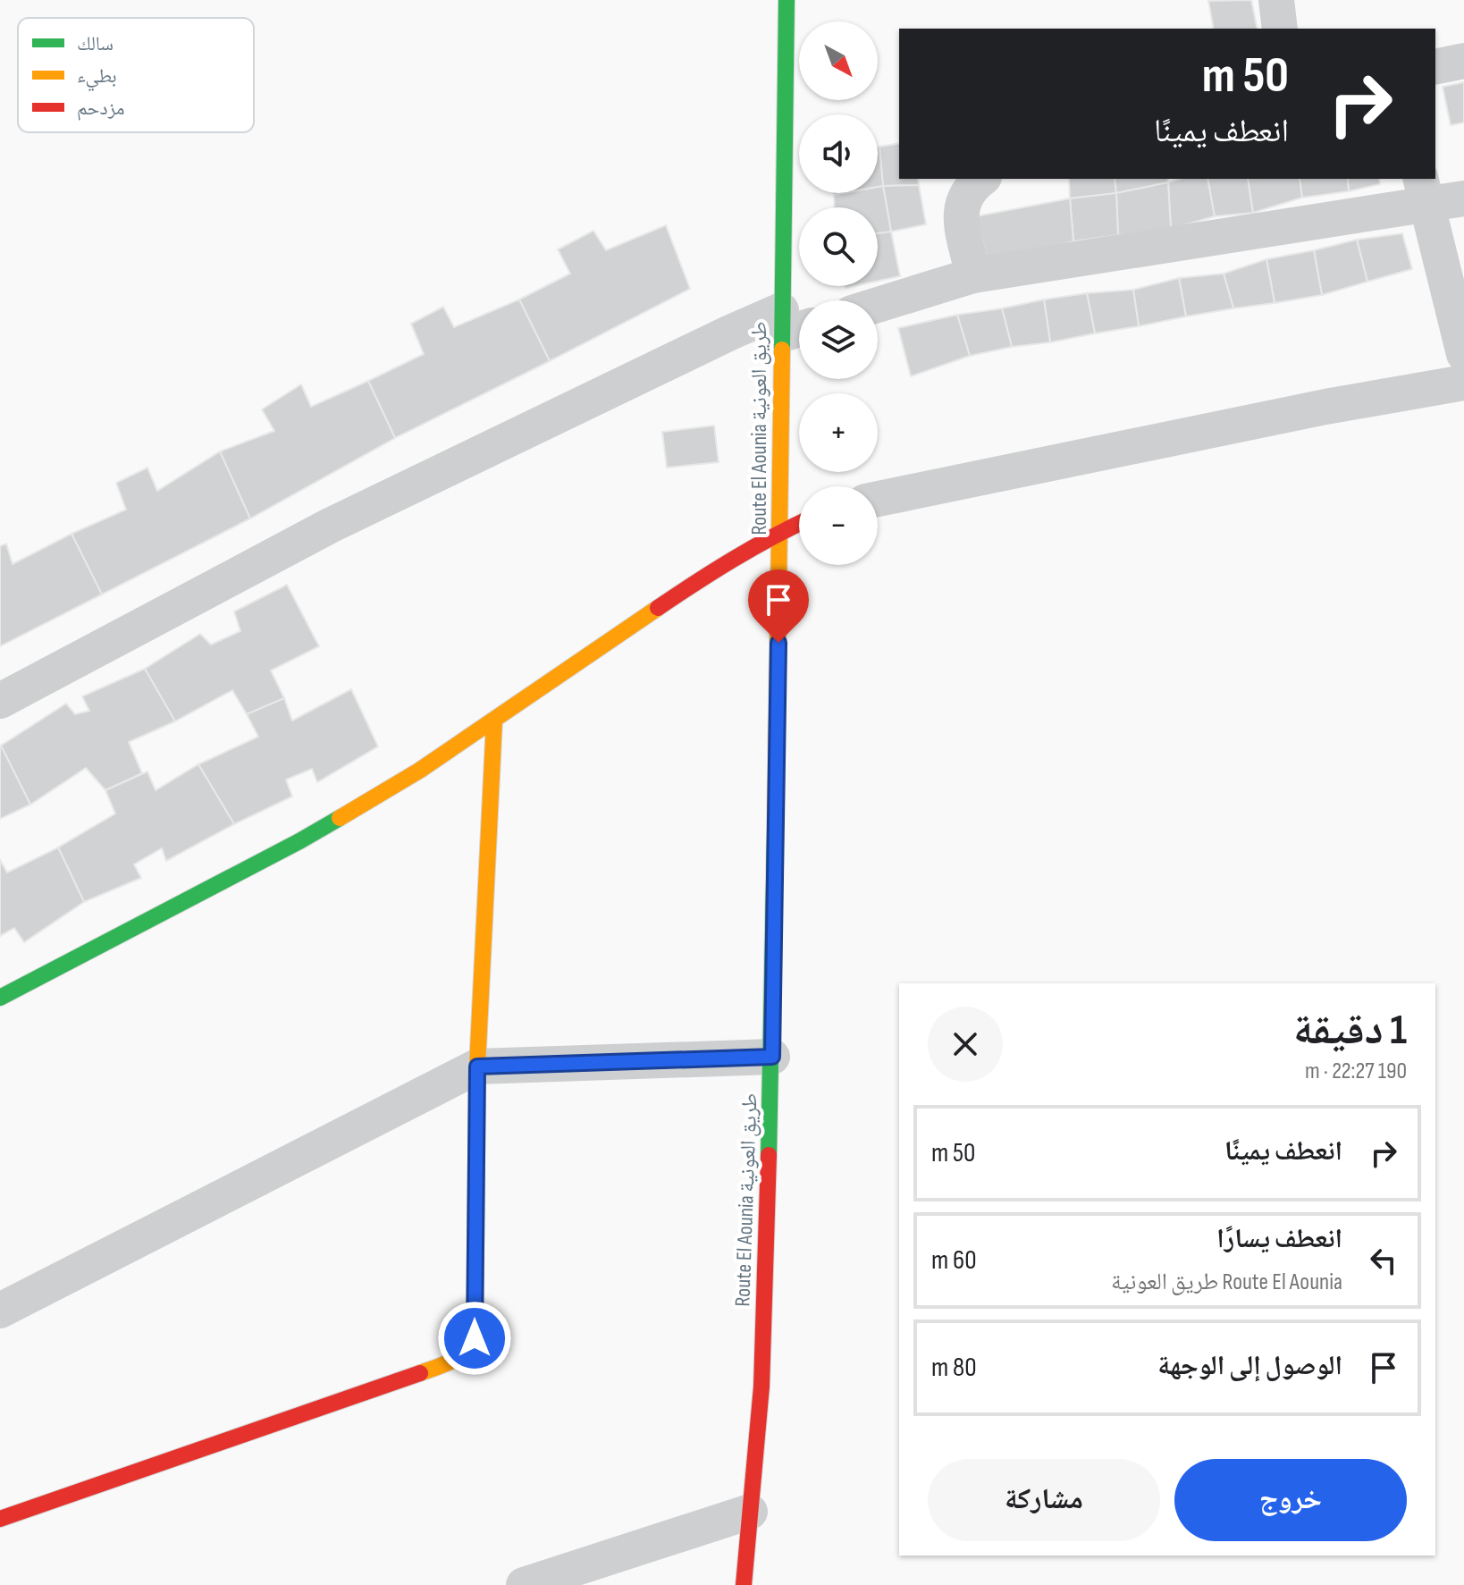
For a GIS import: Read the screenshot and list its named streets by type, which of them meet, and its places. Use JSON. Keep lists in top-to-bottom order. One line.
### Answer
{"streets":{"street":["Route El Aounia طريق العونية"]},"legend":["سالك","بطيء","مزدحم"],"north":"bottom right","page":{"map_buttons":["+","−"],"turn":["50 m","انعطف يمينًا"],"heading":["1 دقيقة","190 m · 22:27"],"list":[{"name":"انعطف يمينًا","value":"50 m"},{"name":"انعطف يسارًا","note":"Route El Aounia طريق العونية","value":"60 m"},{"name":"الوصول إلى الوجهة","value":"80 m"}],"buttons":["خروج","مشاركة"]}}
